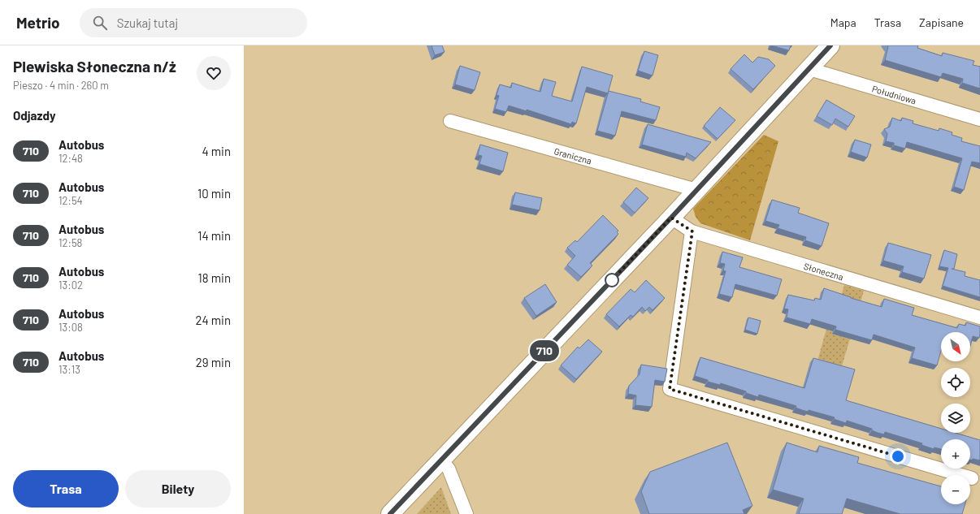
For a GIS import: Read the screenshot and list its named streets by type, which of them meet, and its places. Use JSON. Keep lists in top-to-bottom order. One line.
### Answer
{"streets":{"street":["Południowa","Graniczna","Słoneczna"]},"lines":["bus line 710"],"north":"bottom right","page":{"header":"Metrio","search":"Szukaj tutaj","nav":["Mapa","Trasa","Zapisane"],"heading":[["Plewiska Słoneczna n/ż","Pieszo · 4 min · 260 m"],"Odjazdy"],"on_map":"710","list":[{"mark":"710","name":"Autobus","note":"12:48","value":"4 min"},{"mark":"710","name":"Autobus","note":"12:54","value":"10 min"},{"mark":"710","name":"Autobus","note":"12:58","value":"14 min"},{"mark":"710","name":"Autobus","note":"13:02","value":"18 min"},{"mark":"710","name":"Autobus","note":"13:08","value":"24 min"},{"mark":"710","name":"Autobus","note":"13:13","value":"29 min"}],"map_buttons":["+","−"],"buttons":["Trasa","Bilety"]}}
